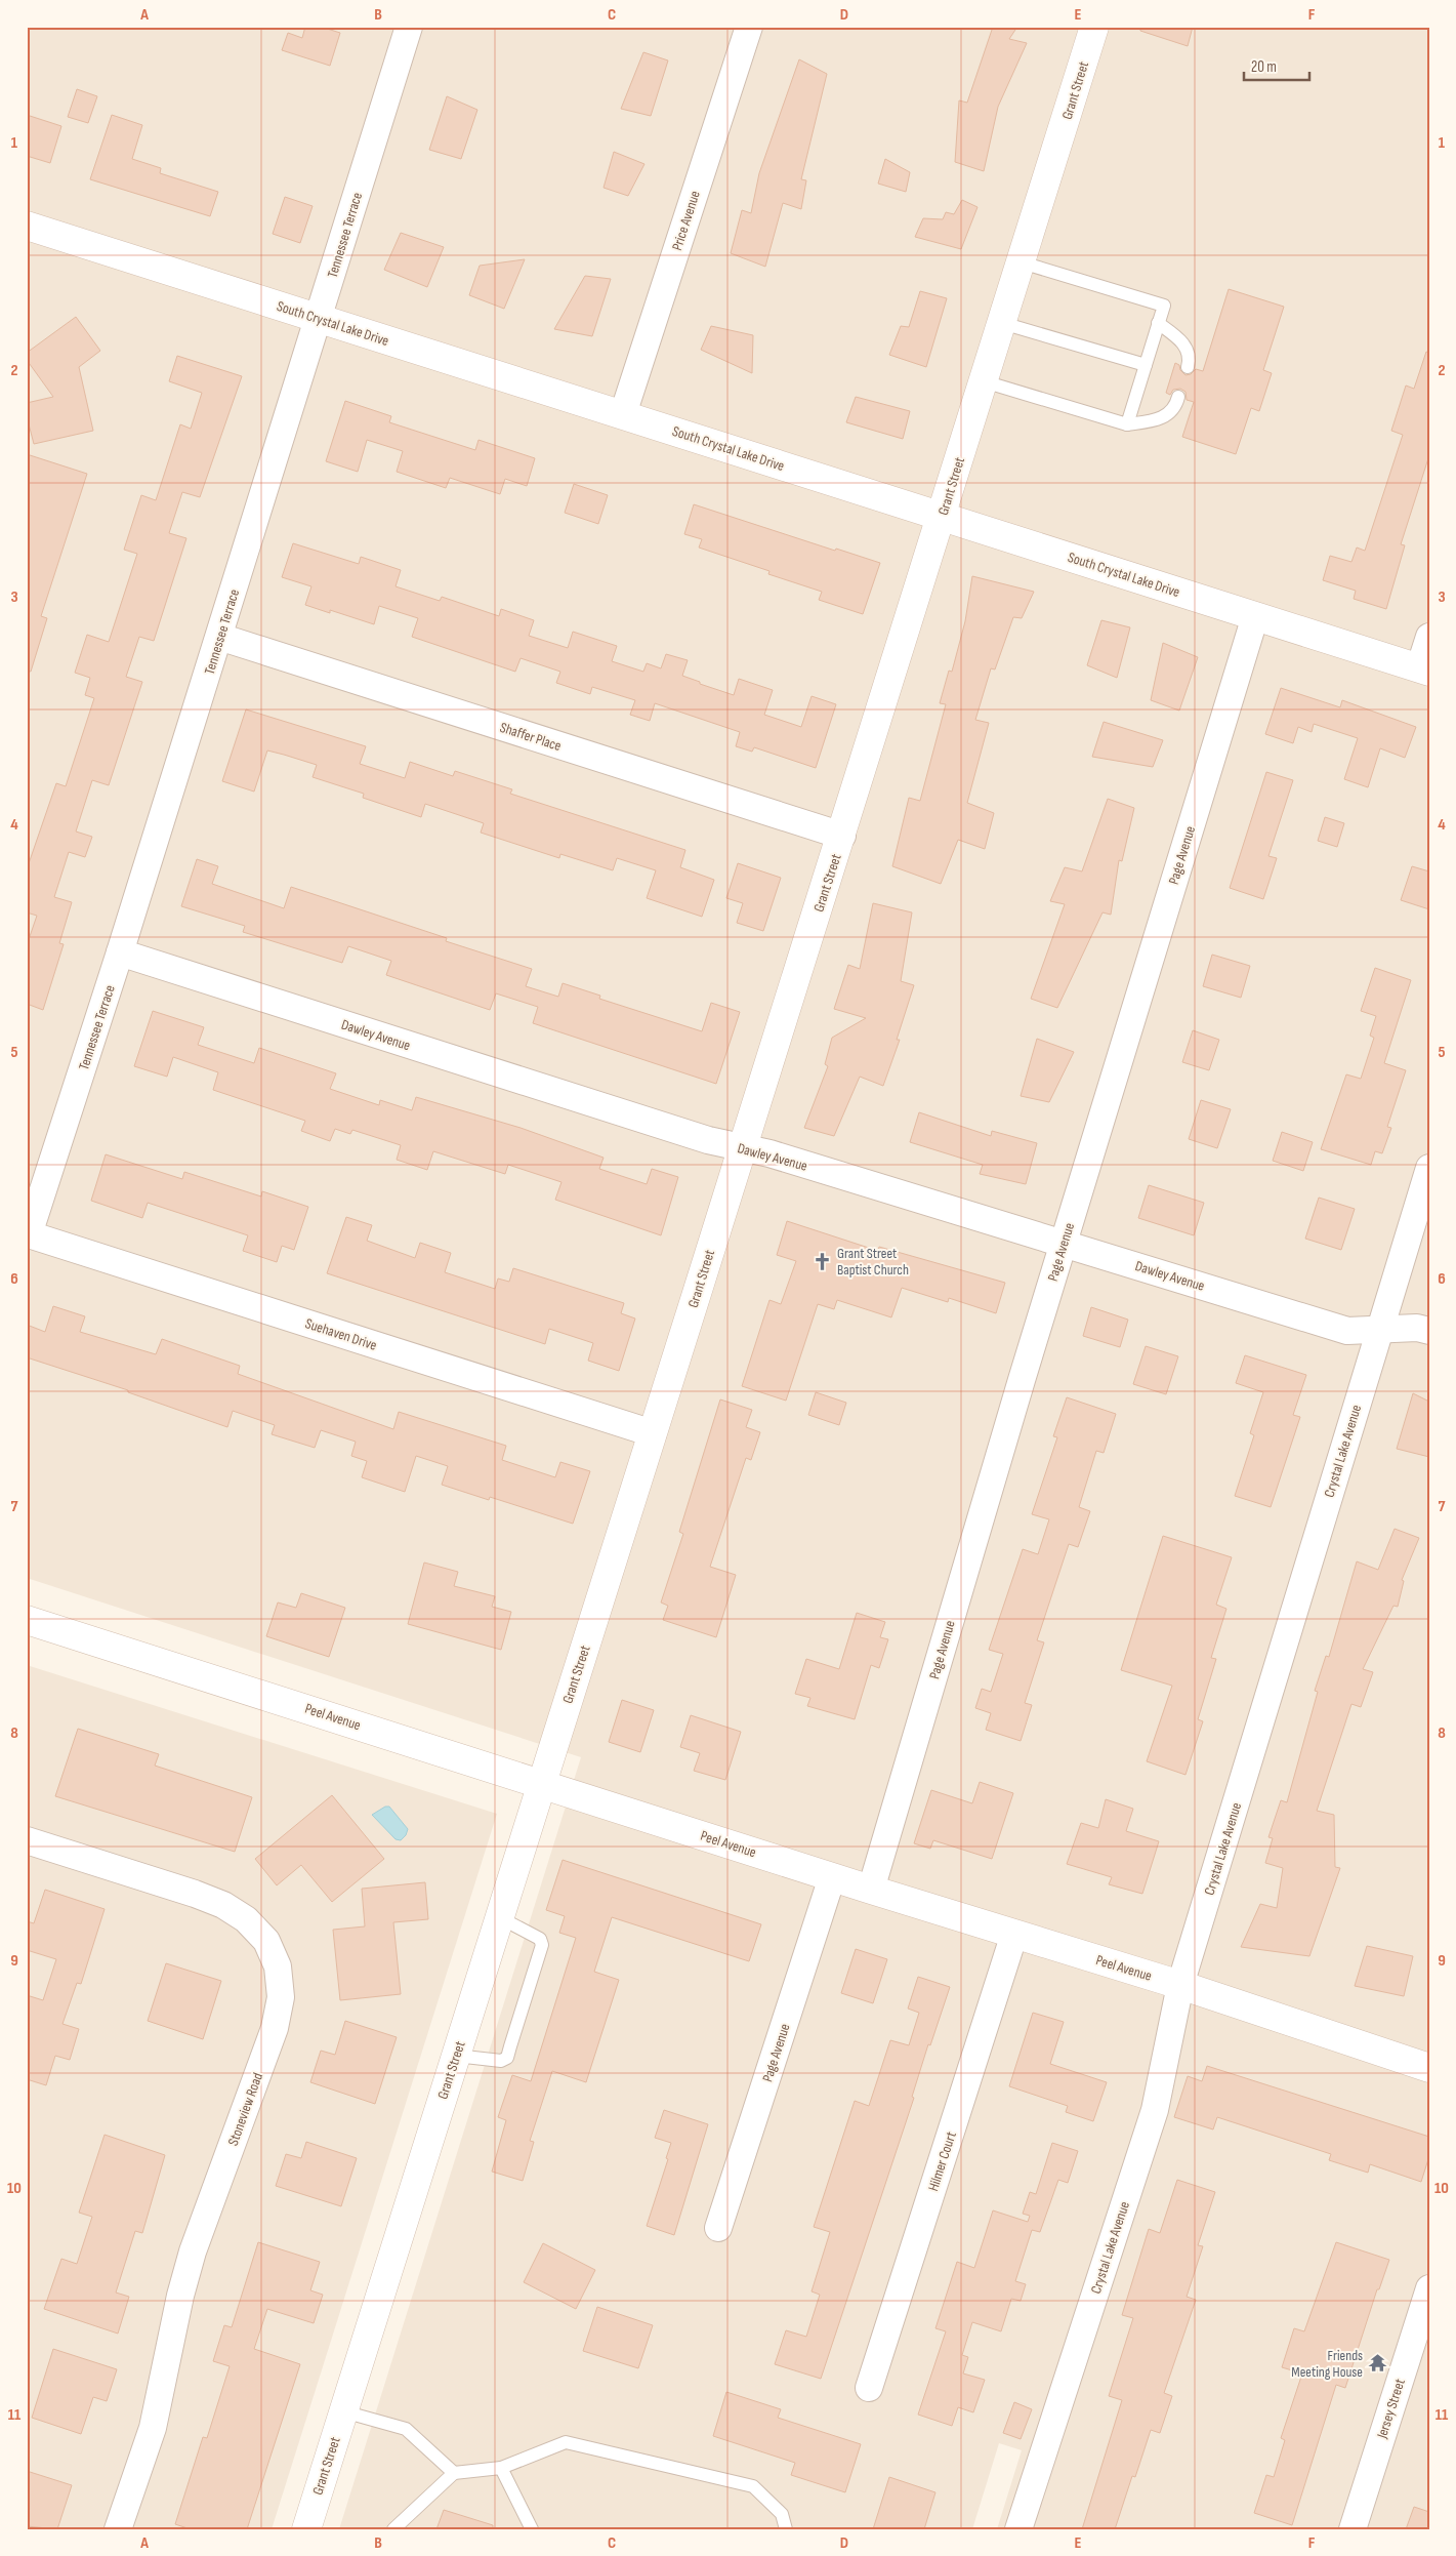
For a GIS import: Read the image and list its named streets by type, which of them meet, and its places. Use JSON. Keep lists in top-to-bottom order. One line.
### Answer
{"streets":{"street":["Grant Street","Price Avenue","Tennessee Terrace","South Crystal Lake Drive","Shaffer Place","Page Avenue","Dawley Avenue","Suehaven Drive","Crystal Lake Avenue","Peel Avenue","Stoneview Road","Hilmer Court","Jersey Street"]},"crossings":[["Grant Street","South Crystal Lake Drive"],["Grant Street","Shaffer Place"],["Grant Street","Dawley Avenue"],["Grant Street","Suehaven Drive"],["Grant Street","Peel Avenue"],["Price Avenue","South Crystal Lake Drive"],["Tennessee Terrace","South Crystal Lake Drive"],["Tennessee Terrace","Shaffer Place"],["Tennessee Terrace","Dawley Avenue"],["Tennessee Terrace","Suehaven Drive"],["South Crystal Lake Drive","Page Avenue"],["Page Avenue","Dawley Avenue"],["Page Avenue","Peel Avenue"],["Dawley Avenue","Crystal Lake Avenue"],["Crystal Lake Avenue","Peel Avenue"],["Peel Avenue","Hilmer Court"]],"places":{"church":["Grant Street Baptist Church"],"temple":["Friends Meeting House"]},"scale_bar":"20 m","grid":{"columns":["A","B","C","D","E","F"],"rows":["1","2","3","4","5","6","7","8","9","10","11"]}}
